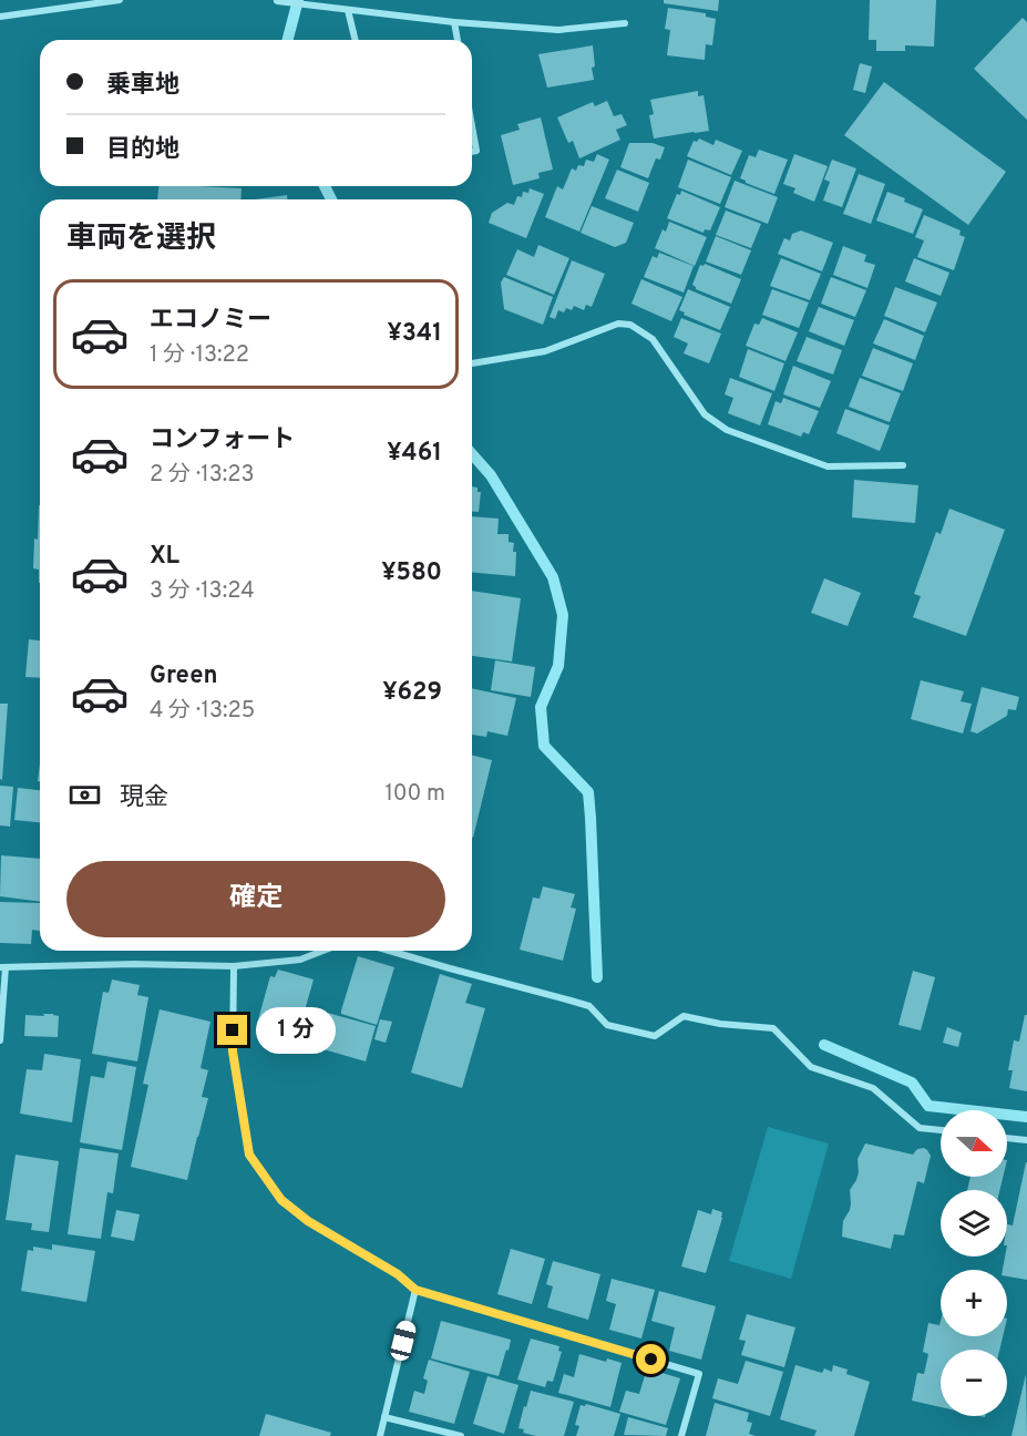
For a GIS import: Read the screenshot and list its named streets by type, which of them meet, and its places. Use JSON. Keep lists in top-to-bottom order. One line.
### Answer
{"north":"right","page":{"banner":["乗車地","目的地"],"heading":"車両を選択","list":[{"name":"エコノミー","note":"1 分 · 13:22","value":"¥341"},{"name":"コンフォート","note":"2 分 · 13:23","value":"¥461"},{"name":"XL","note":"3 分 · 13:24","value":"¥580"},{"name":"Green","note":"4 分 · 13:25","value":"¥629"}],"pay":["現金","100 m"],"buttons":"確定","bubble":"1 分","map_buttons":["+","−"]}}
